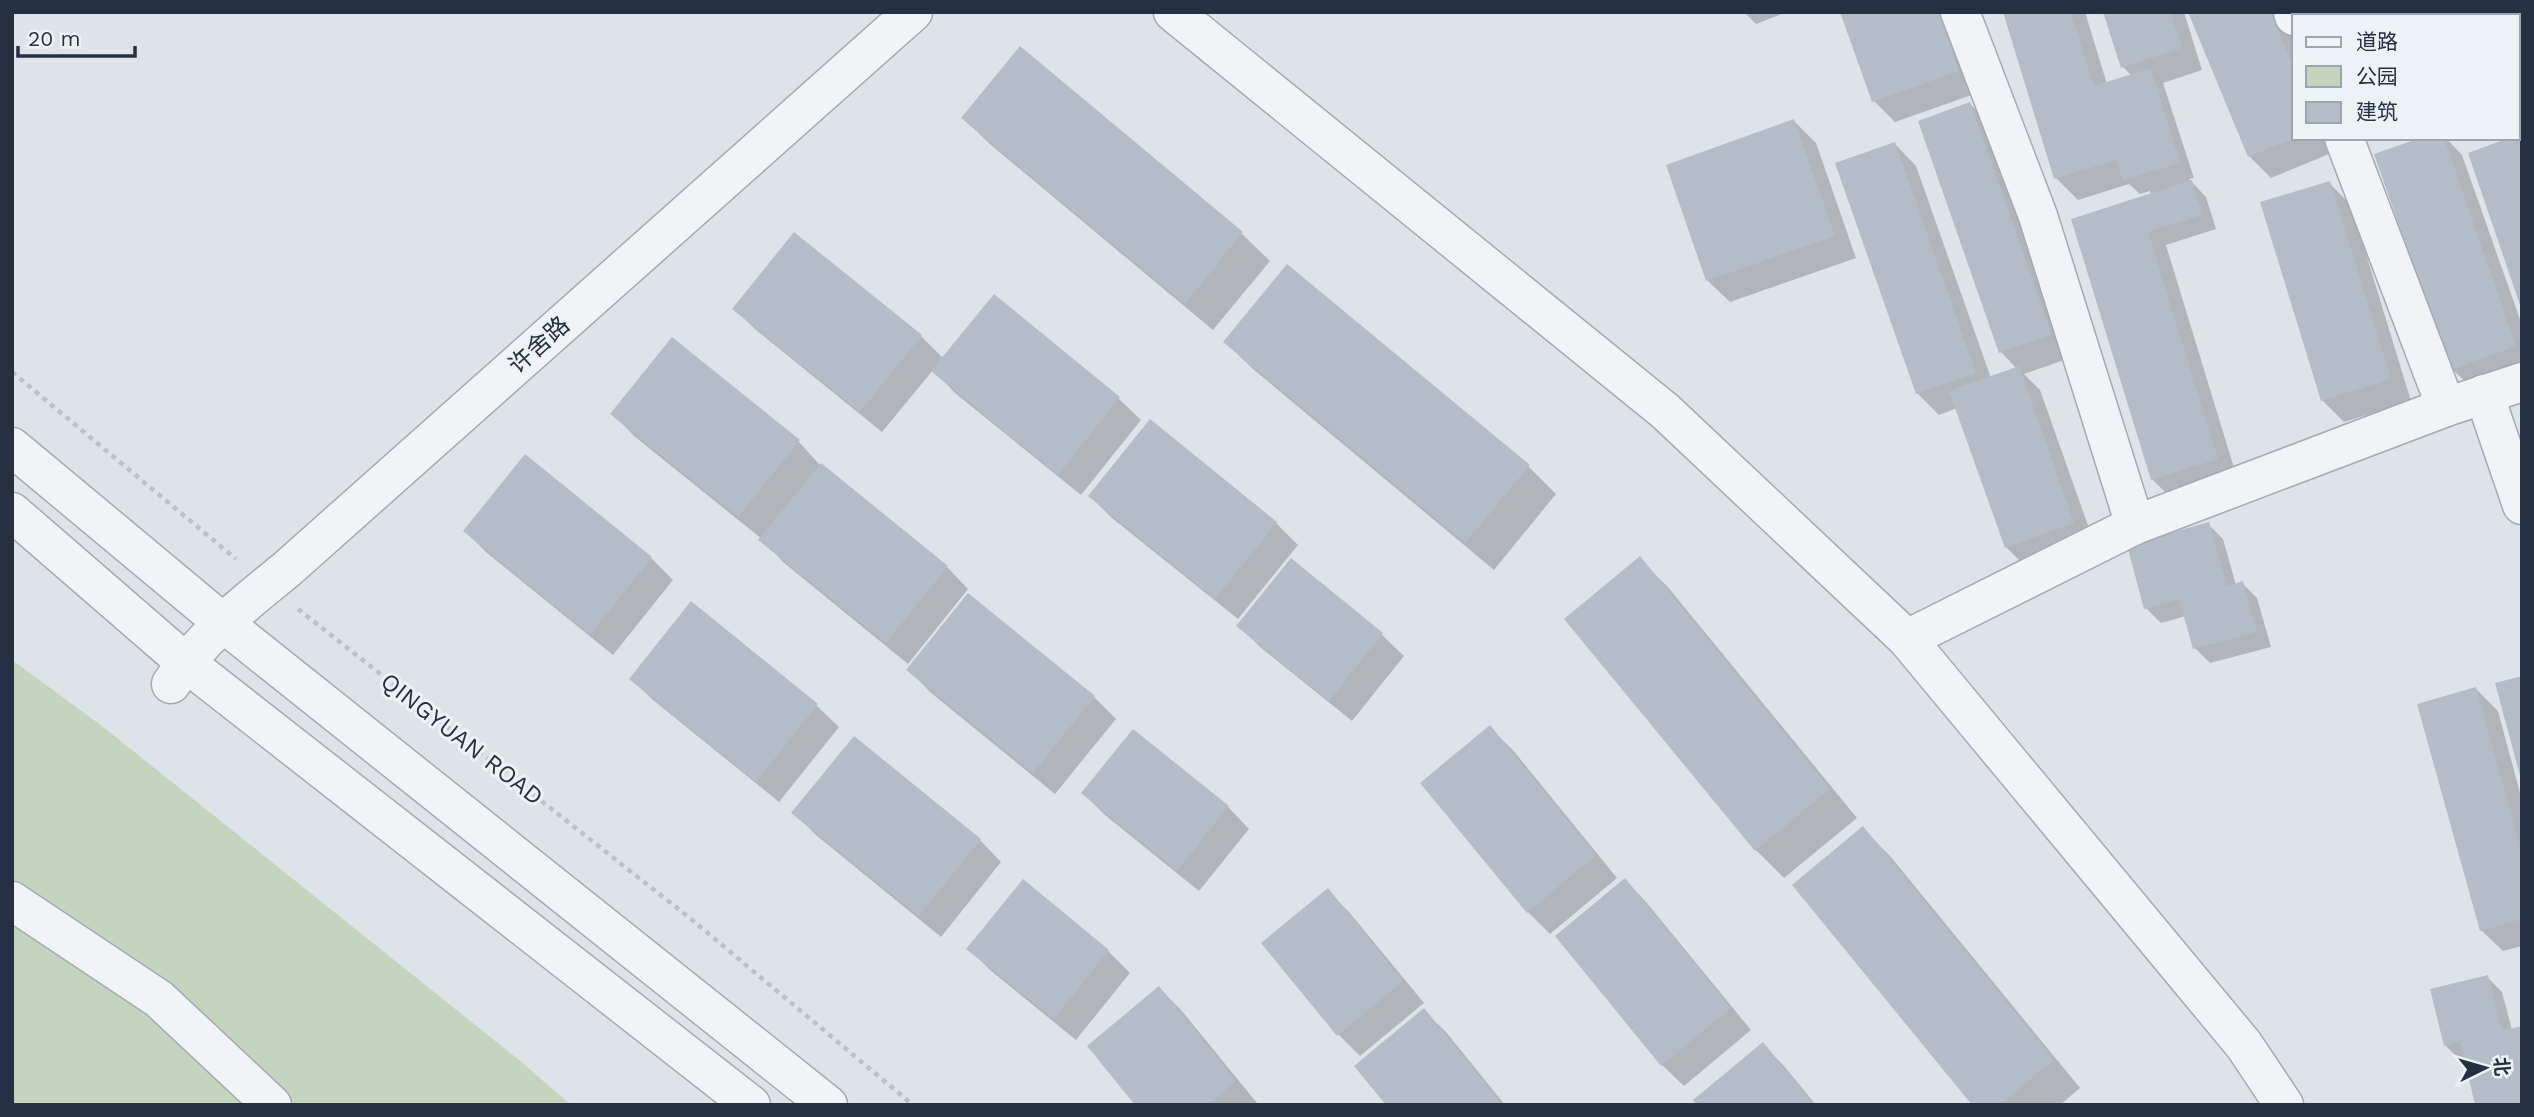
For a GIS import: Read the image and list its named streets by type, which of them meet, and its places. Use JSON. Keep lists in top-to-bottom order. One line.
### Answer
{"streets":{"street":["许舍路"],"path":["QINGYUAN ROAD"]},"crossings":[["许舍路","QINGYUAN ROAD"]],"legend":["道路","公园","建筑"],"scale_bar":"20 m","north":"right"}
